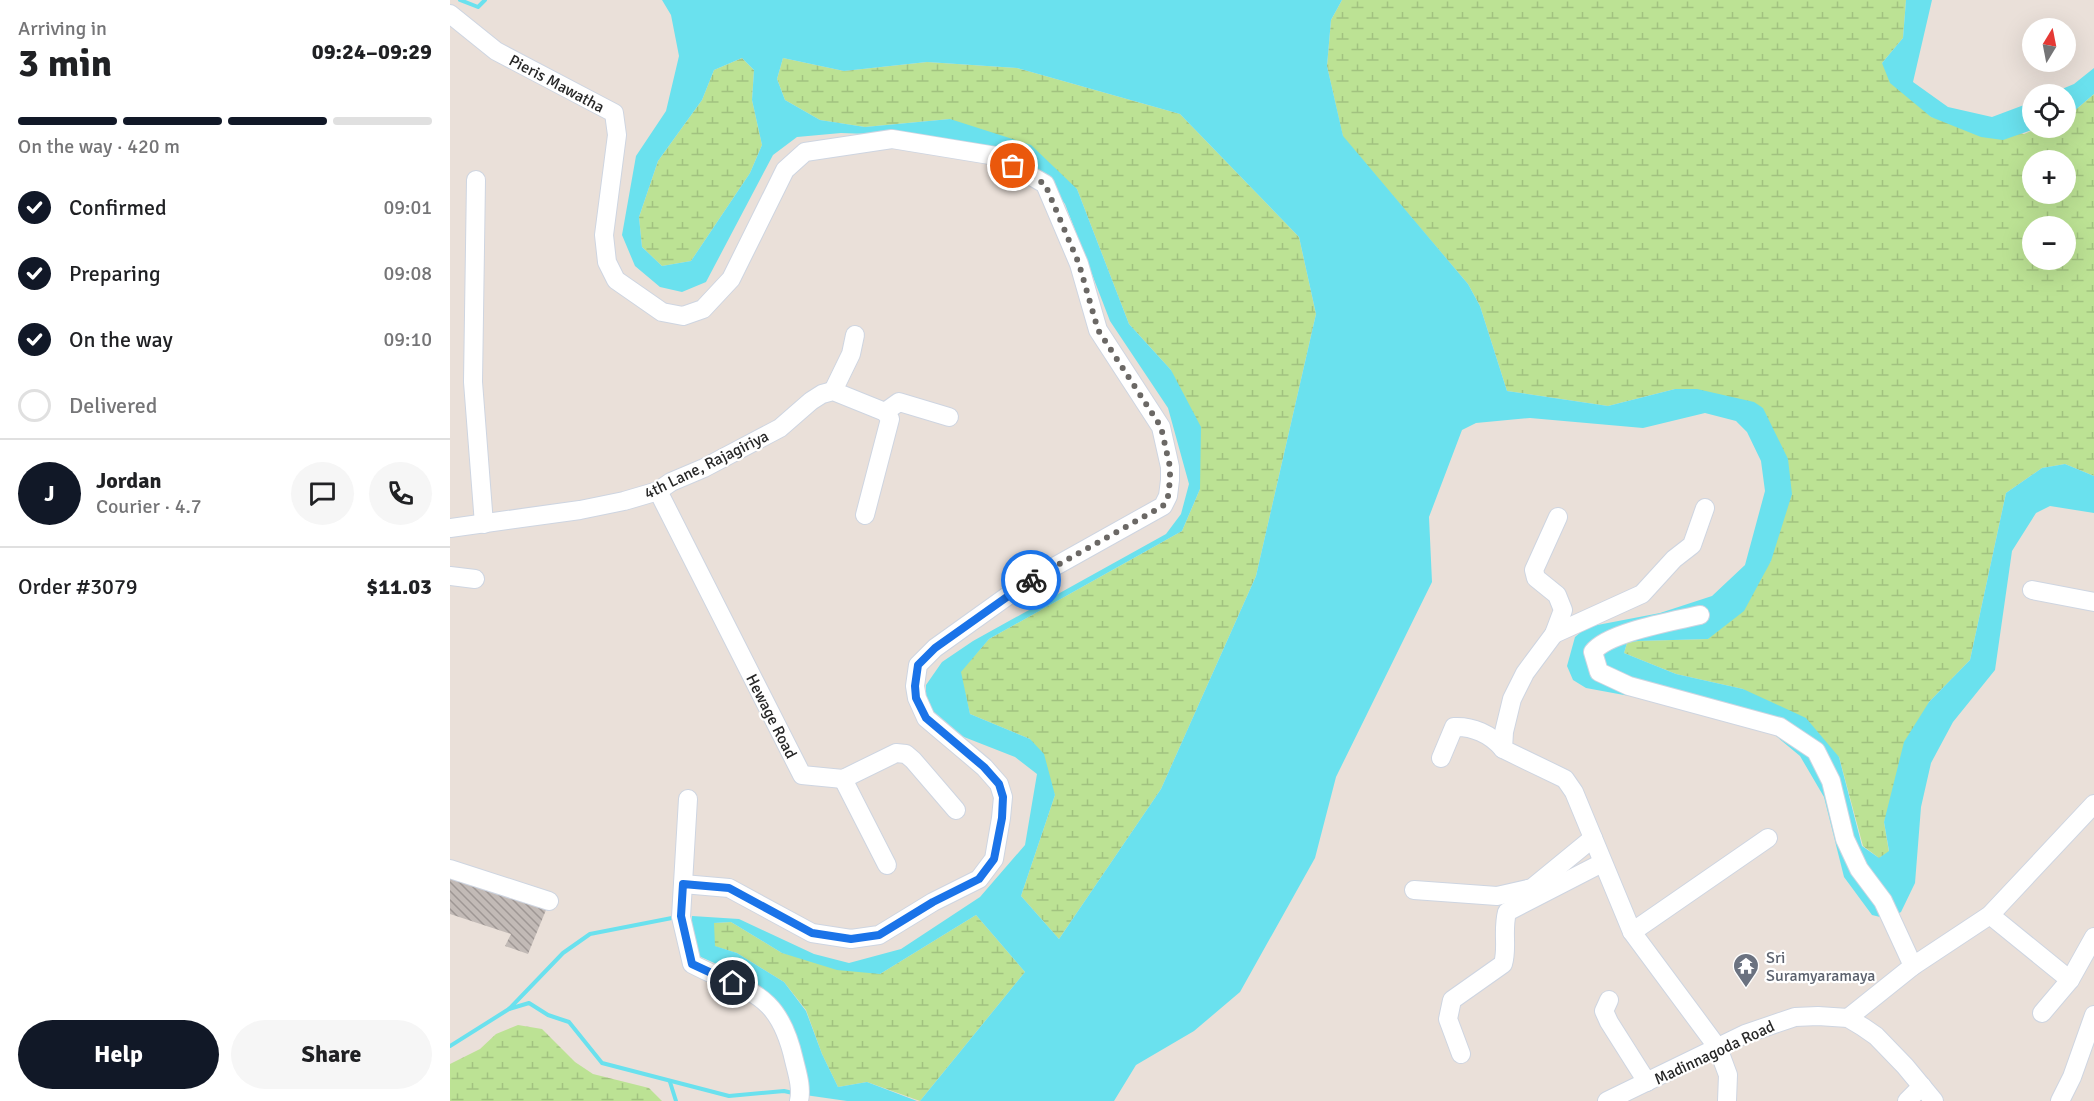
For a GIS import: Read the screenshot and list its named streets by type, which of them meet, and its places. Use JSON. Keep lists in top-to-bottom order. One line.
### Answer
{"streets":{"street":["Pieris Mawatha","4th Lane, Rajagiriya","Hewage Road","Madinnagoda Road"]},"crossings":[["4th Lane, Rajagiriya","Hewage Road"]],"places":{"temple":["Sri Suramyaramaya"]},"north":"top","page":{"heading":["3 min","Arriving in","09:24–09:29"],"panel":["Jordan","Courier · 4.7","Order #3079","$11.03"],"map_buttons":["+","−"],"bar":"On the way · 420 m","list":[["Confirmed","09:01"],["Preparing","09:08"],["On the way","09:10"],"Delivered"],"round":"J","buttons":["Help","Share"]}}
